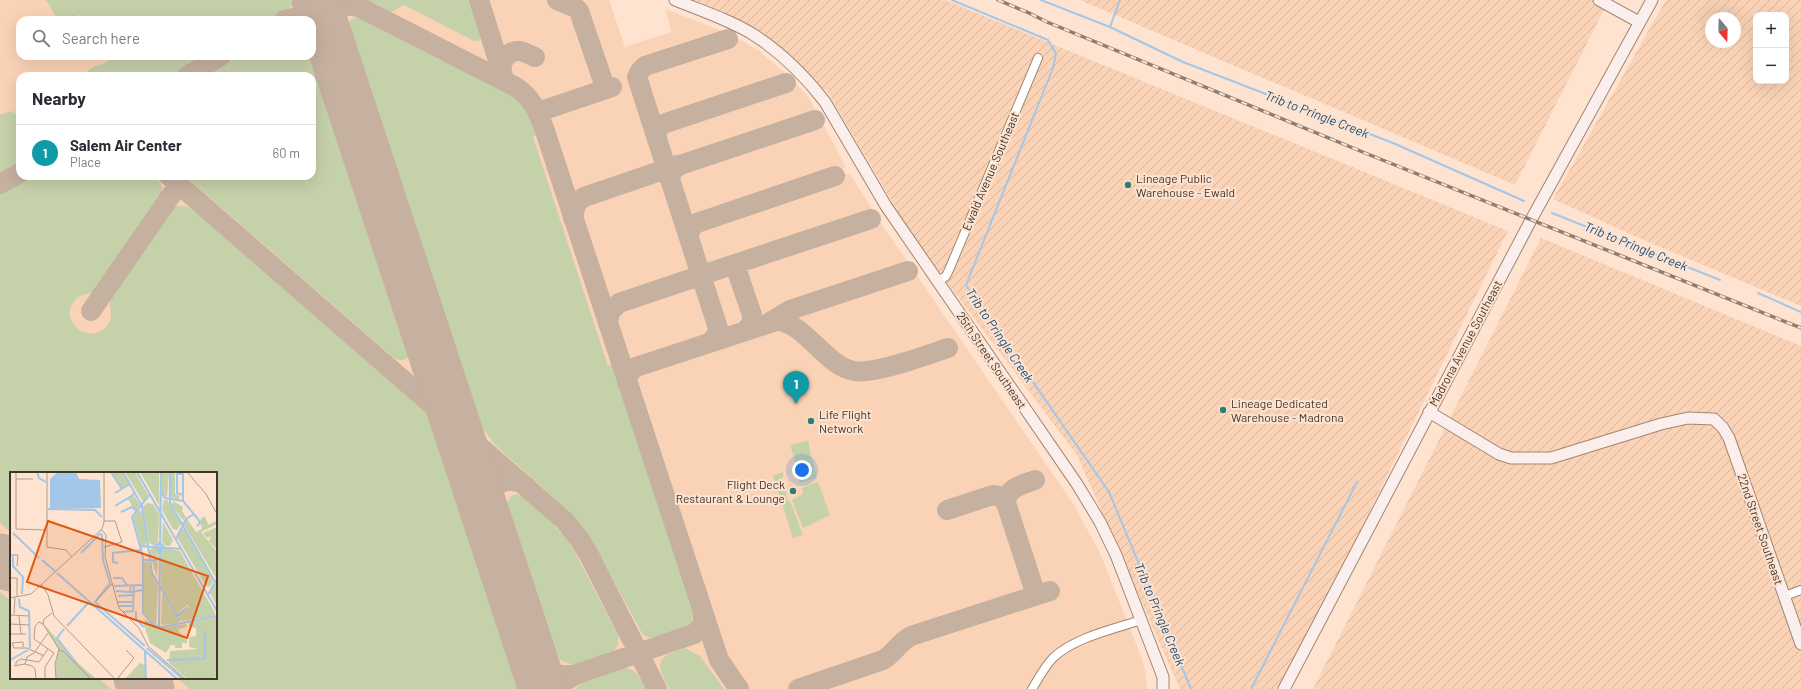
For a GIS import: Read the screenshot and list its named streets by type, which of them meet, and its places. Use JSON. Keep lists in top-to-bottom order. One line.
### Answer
{"streets":{"street":["Ewald Avenue Southeast","Madrona Avenue Southeast","25th Street Southeast","22nd Street Southeast"]},"crossings":[["Ewald Avenue Southeast","25th Street Southeast"],["Madrona Avenue Southeast","22nd Street Southeast"]],"water":["Trib to Pringle Creek"],"places":["Lineage Public Warehouse - Ewald","Lineage Dedicated Warehouse - Madrona","Life Flight Network","Flight Deck Restaurant & Lounge"],"north":"bottom","page":{"map_buttons":["+","−"],"search":"Search here","heading":"Nearby","list":[{"mark":"1","name":"Salem Air Center","note":"Place","value":"60 m"}],"pins":"1"}}
